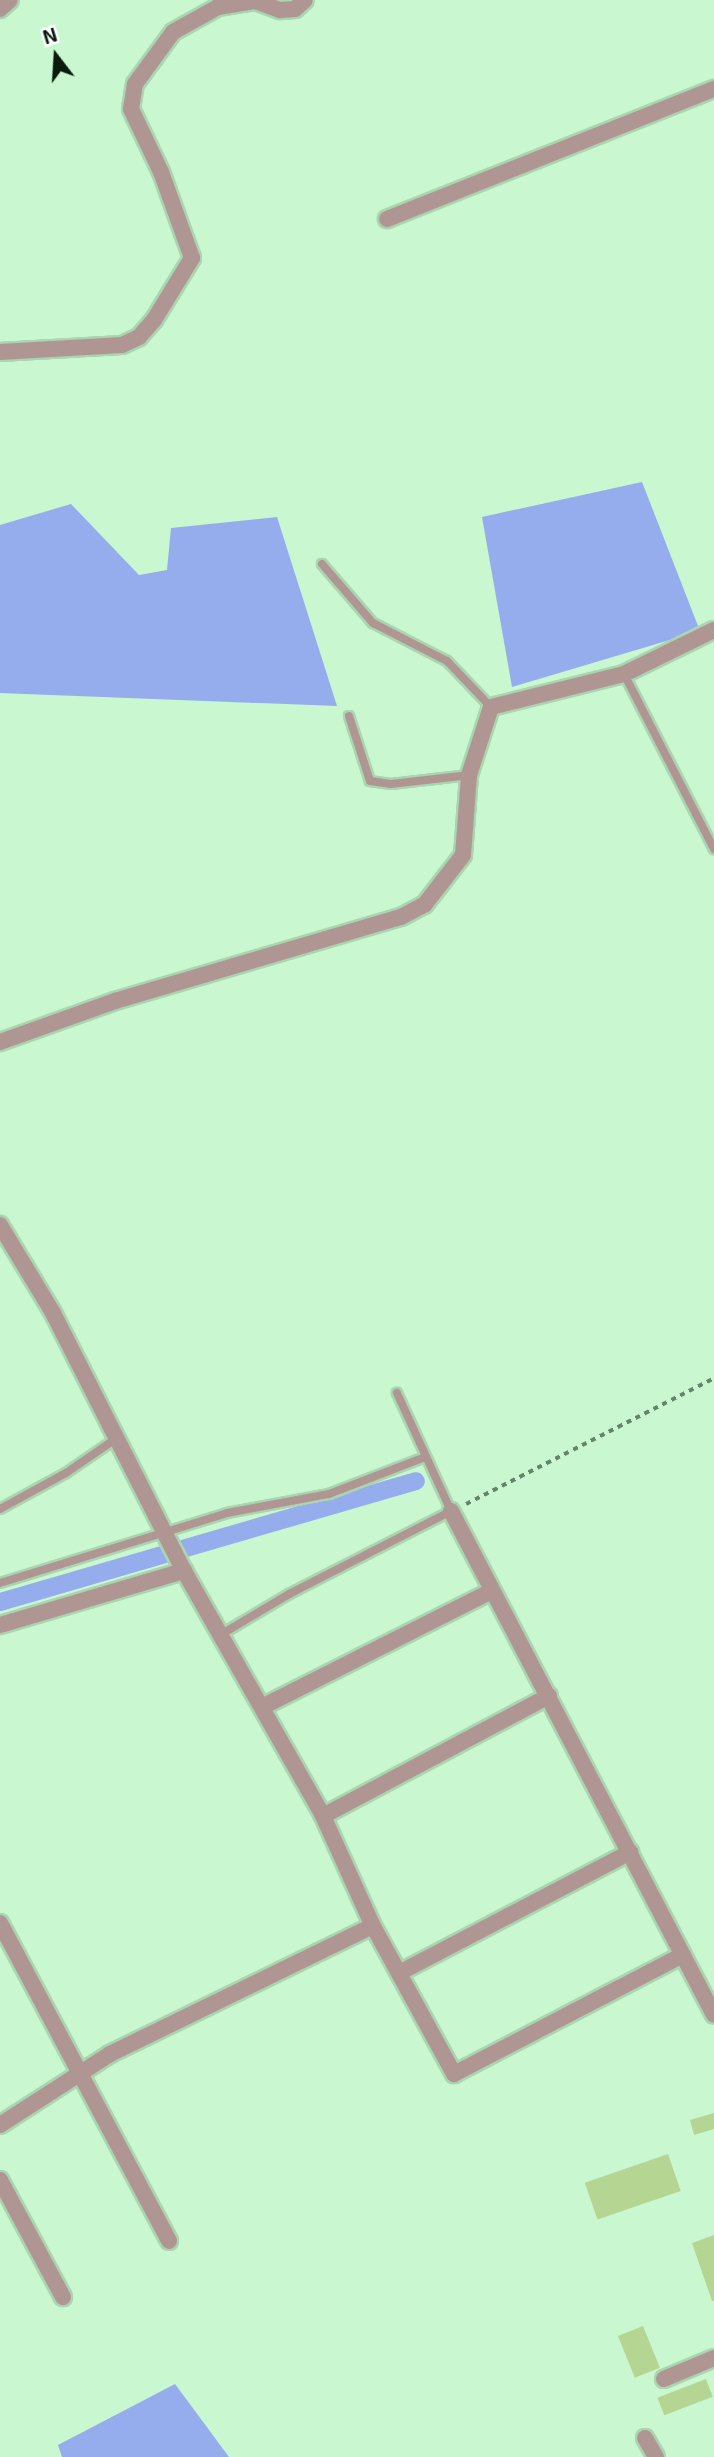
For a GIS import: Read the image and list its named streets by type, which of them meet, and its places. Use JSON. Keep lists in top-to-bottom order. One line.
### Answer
{"north":"top"}
